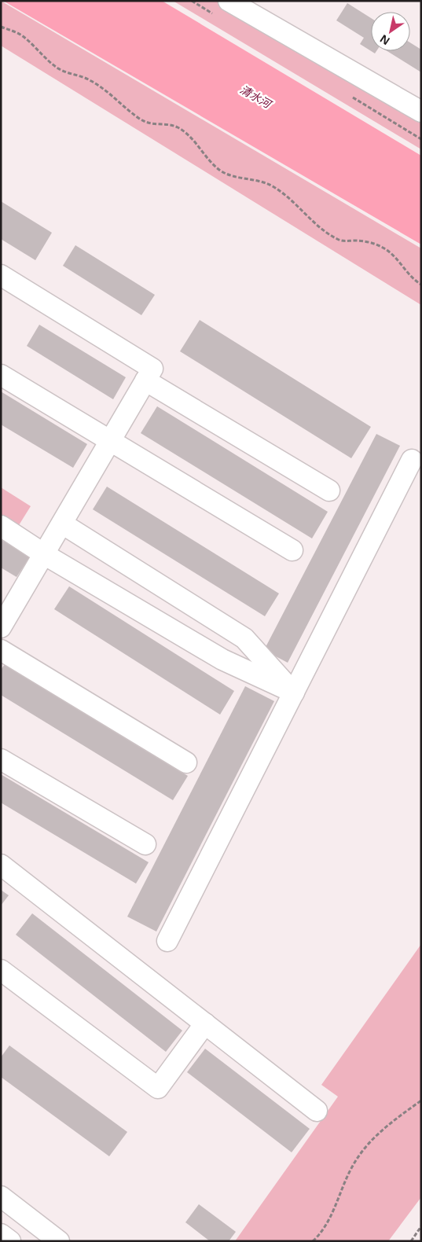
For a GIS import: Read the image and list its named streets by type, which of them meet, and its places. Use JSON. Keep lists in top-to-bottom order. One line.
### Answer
{"water":["清水河"],"north":"bottom left"}
